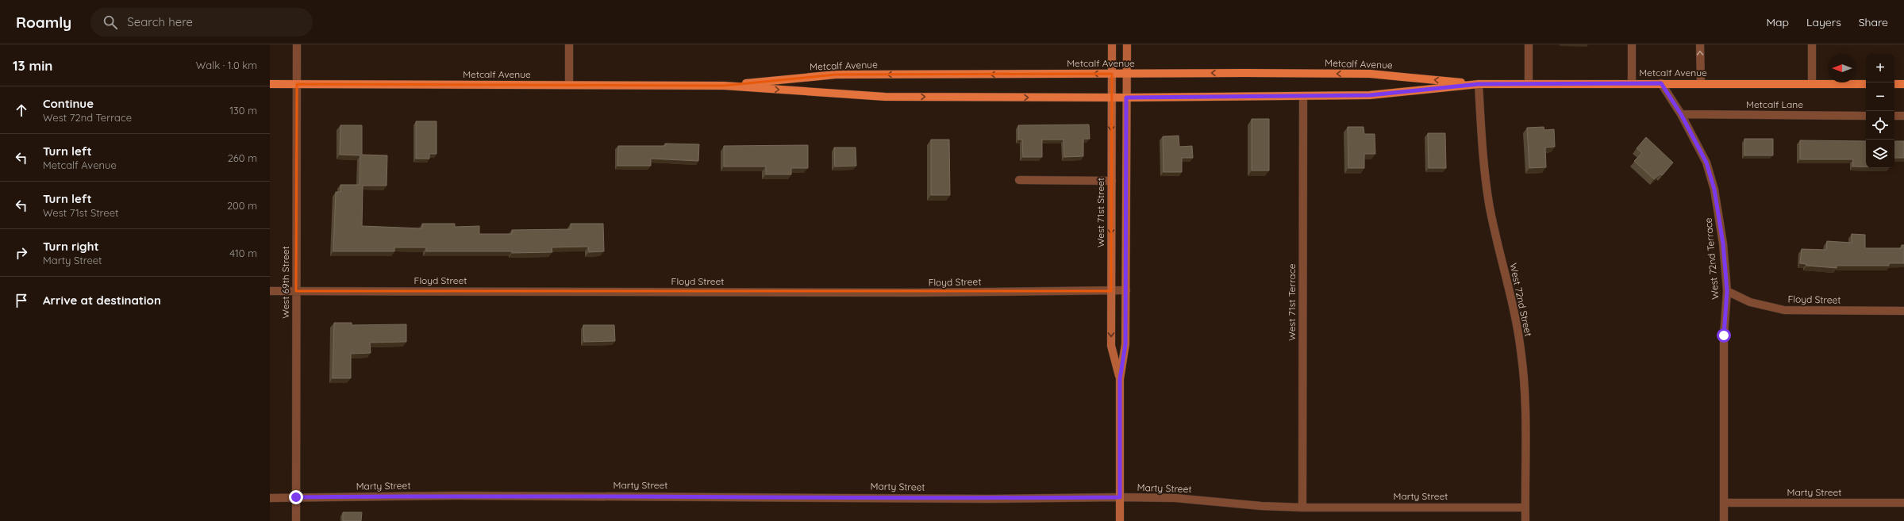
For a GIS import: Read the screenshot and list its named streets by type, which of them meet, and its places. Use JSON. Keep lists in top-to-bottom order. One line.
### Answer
{"streets":{"main road":["Metcalf Avenue"],"street":["Metcalf Lane","West 71st Street","West 72nd Terrace","Floyd Street","West 69th Street","West 72nd Street","West 71st Terrace","Marty Street"]},"crossings":[["Metcalf Avenue","West 71st Street"],["Metcalf Avenue","West 72nd Terrace"],["Metcalf Avenue","West 69th Street"],["Metcalf Avenue","West 72nd Street"],["Metcalf Avenue","West 71st Terrace"],["Metcalf Lane","West 72nd Terrace"],["West 71st Street","Floyd Street"],["West 71st Street","Marty Street"],["West 72nd Terrace","Floyd Street"],["West 72nd Terrace","Marty Street"],["Floyd Street","West 69th Street"],["West 69th Street","Marty Street"],["West 72nd Street","Marty Street"],["West 71st Terrace","Marty Street"]],"north":"left","page":{"header":"Roamly","search":"Search here","nav":["Map","Layers","Share"],"heading":["13 min","Walk · 1.0 km"],"map_buttons":["+","−"],"list":[["Continue","West 72nd Terrace","130 m"],["Turn left","Metcalf Avenue","260 m"],["Turn left","West 71st Street","200 m"],["Turn right","Marty Street","410 m"],"Arrive at destination"]}}
